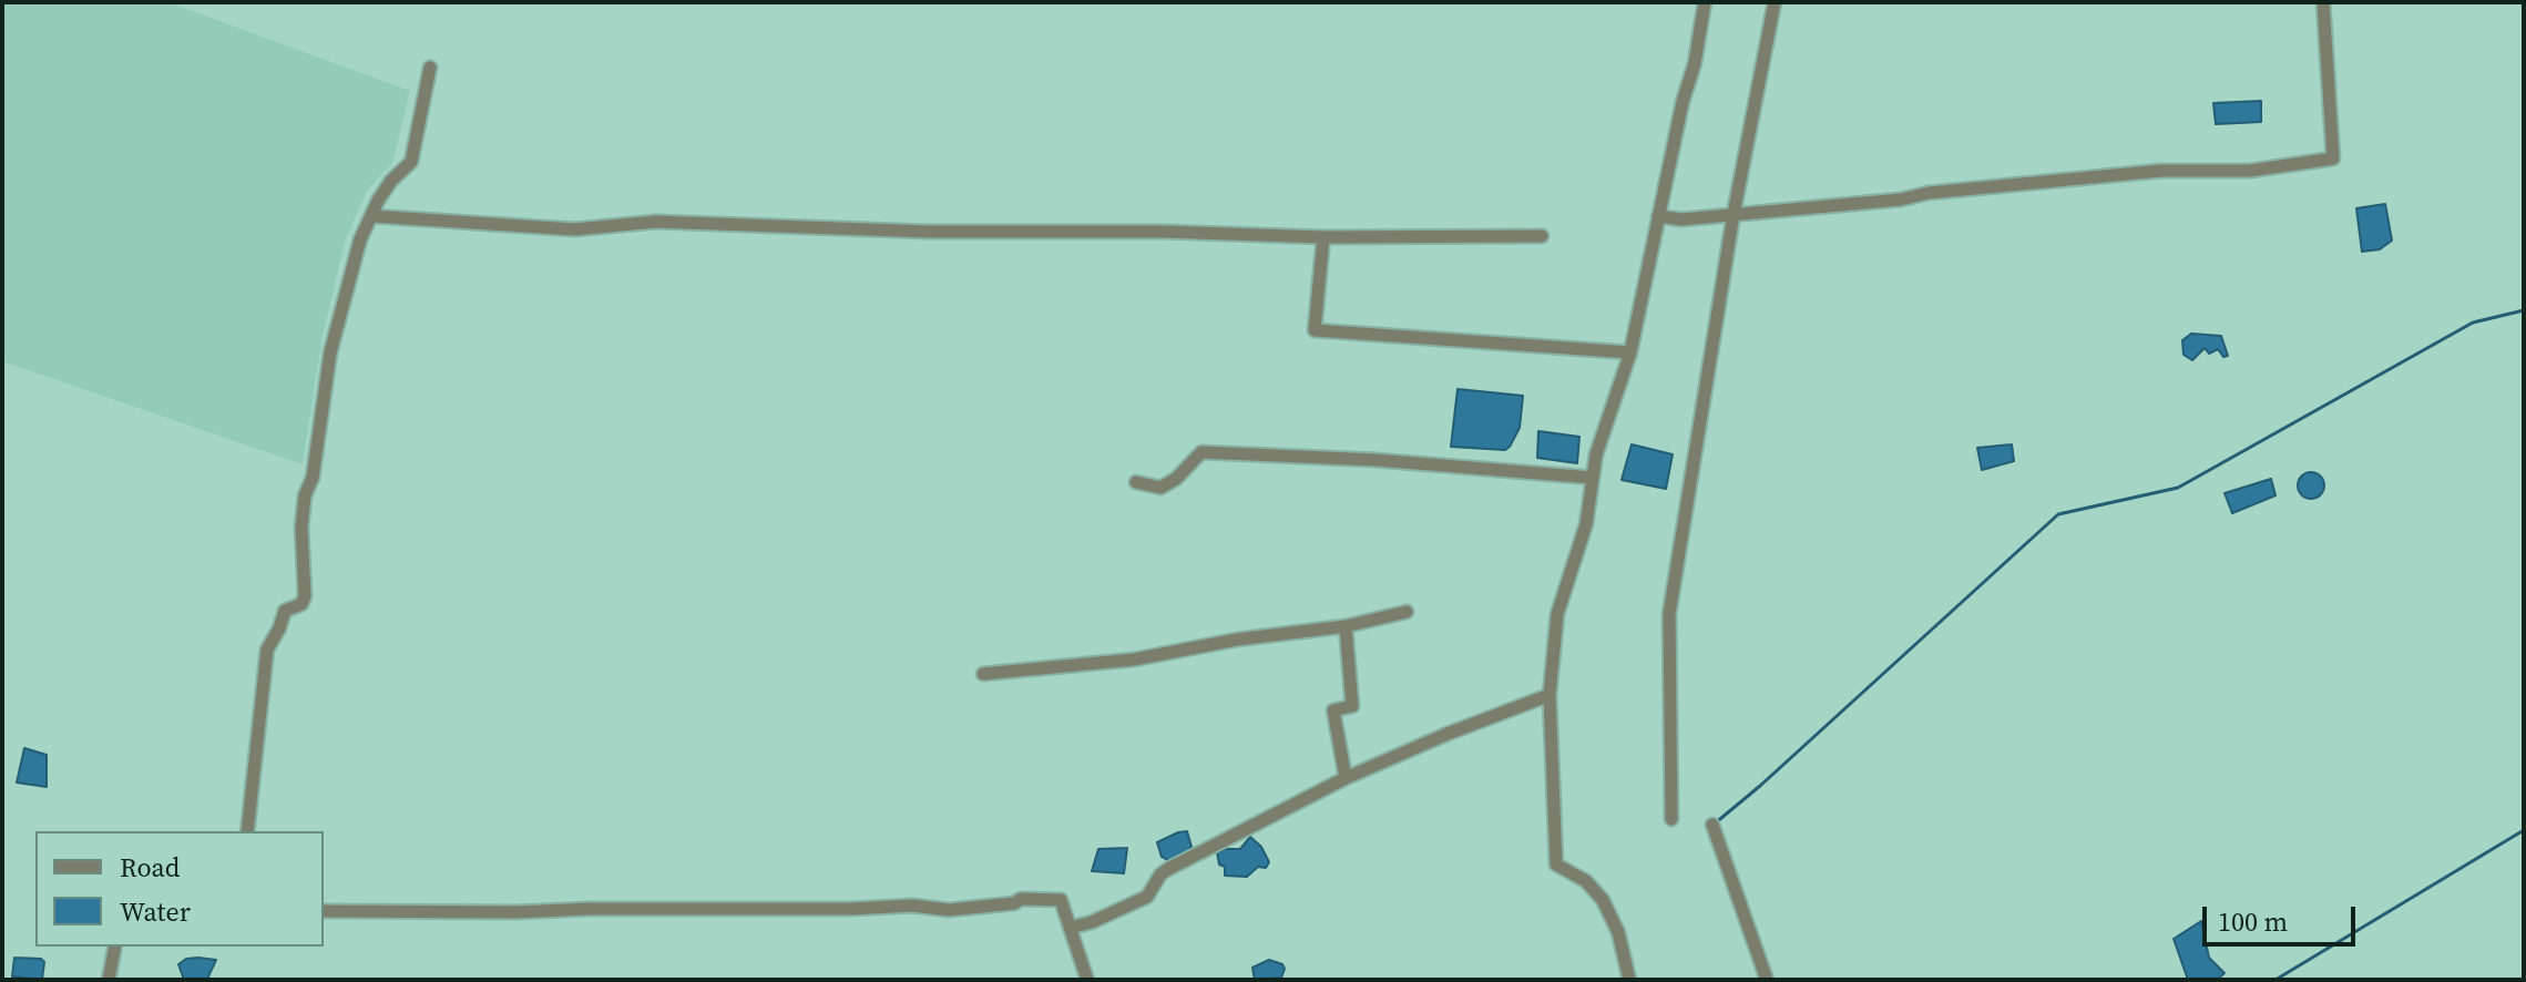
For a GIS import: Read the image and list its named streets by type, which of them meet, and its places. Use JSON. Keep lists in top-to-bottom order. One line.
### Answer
{"legend":["Road","Water"],"scale_bar":"100 m"}
